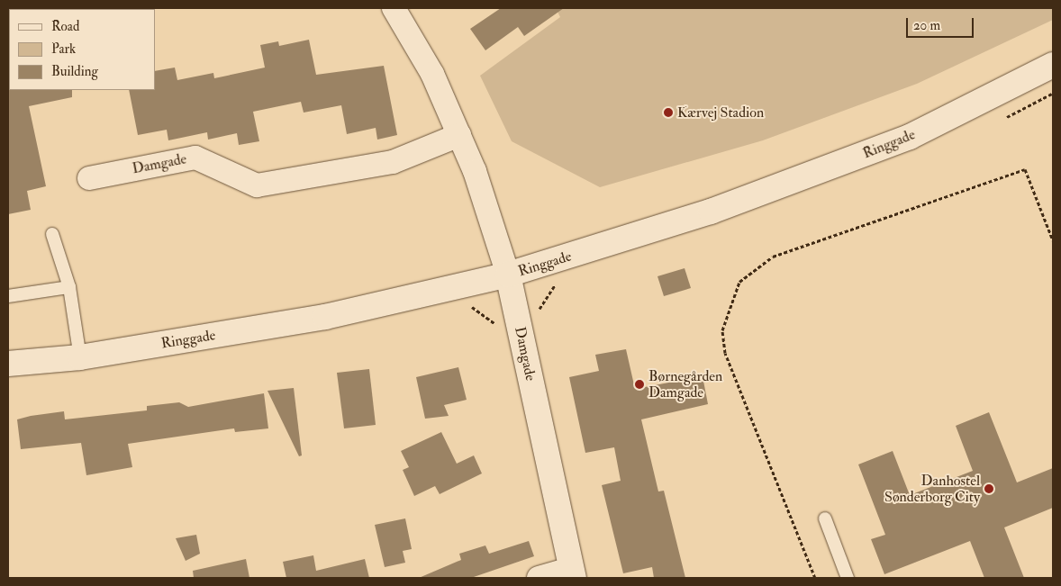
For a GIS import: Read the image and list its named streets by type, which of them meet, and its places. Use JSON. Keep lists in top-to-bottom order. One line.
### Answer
{"streets":{"street":["Ringgade","Damgade"]},"crossings":[["Ringgade","Damgade"]],"places":["Kærvej Stadion","Børnegården Damgade","Danhostel Sønderborg City"],"legend":["Road","Park","Building"],"scale_bar":"20 m"}
